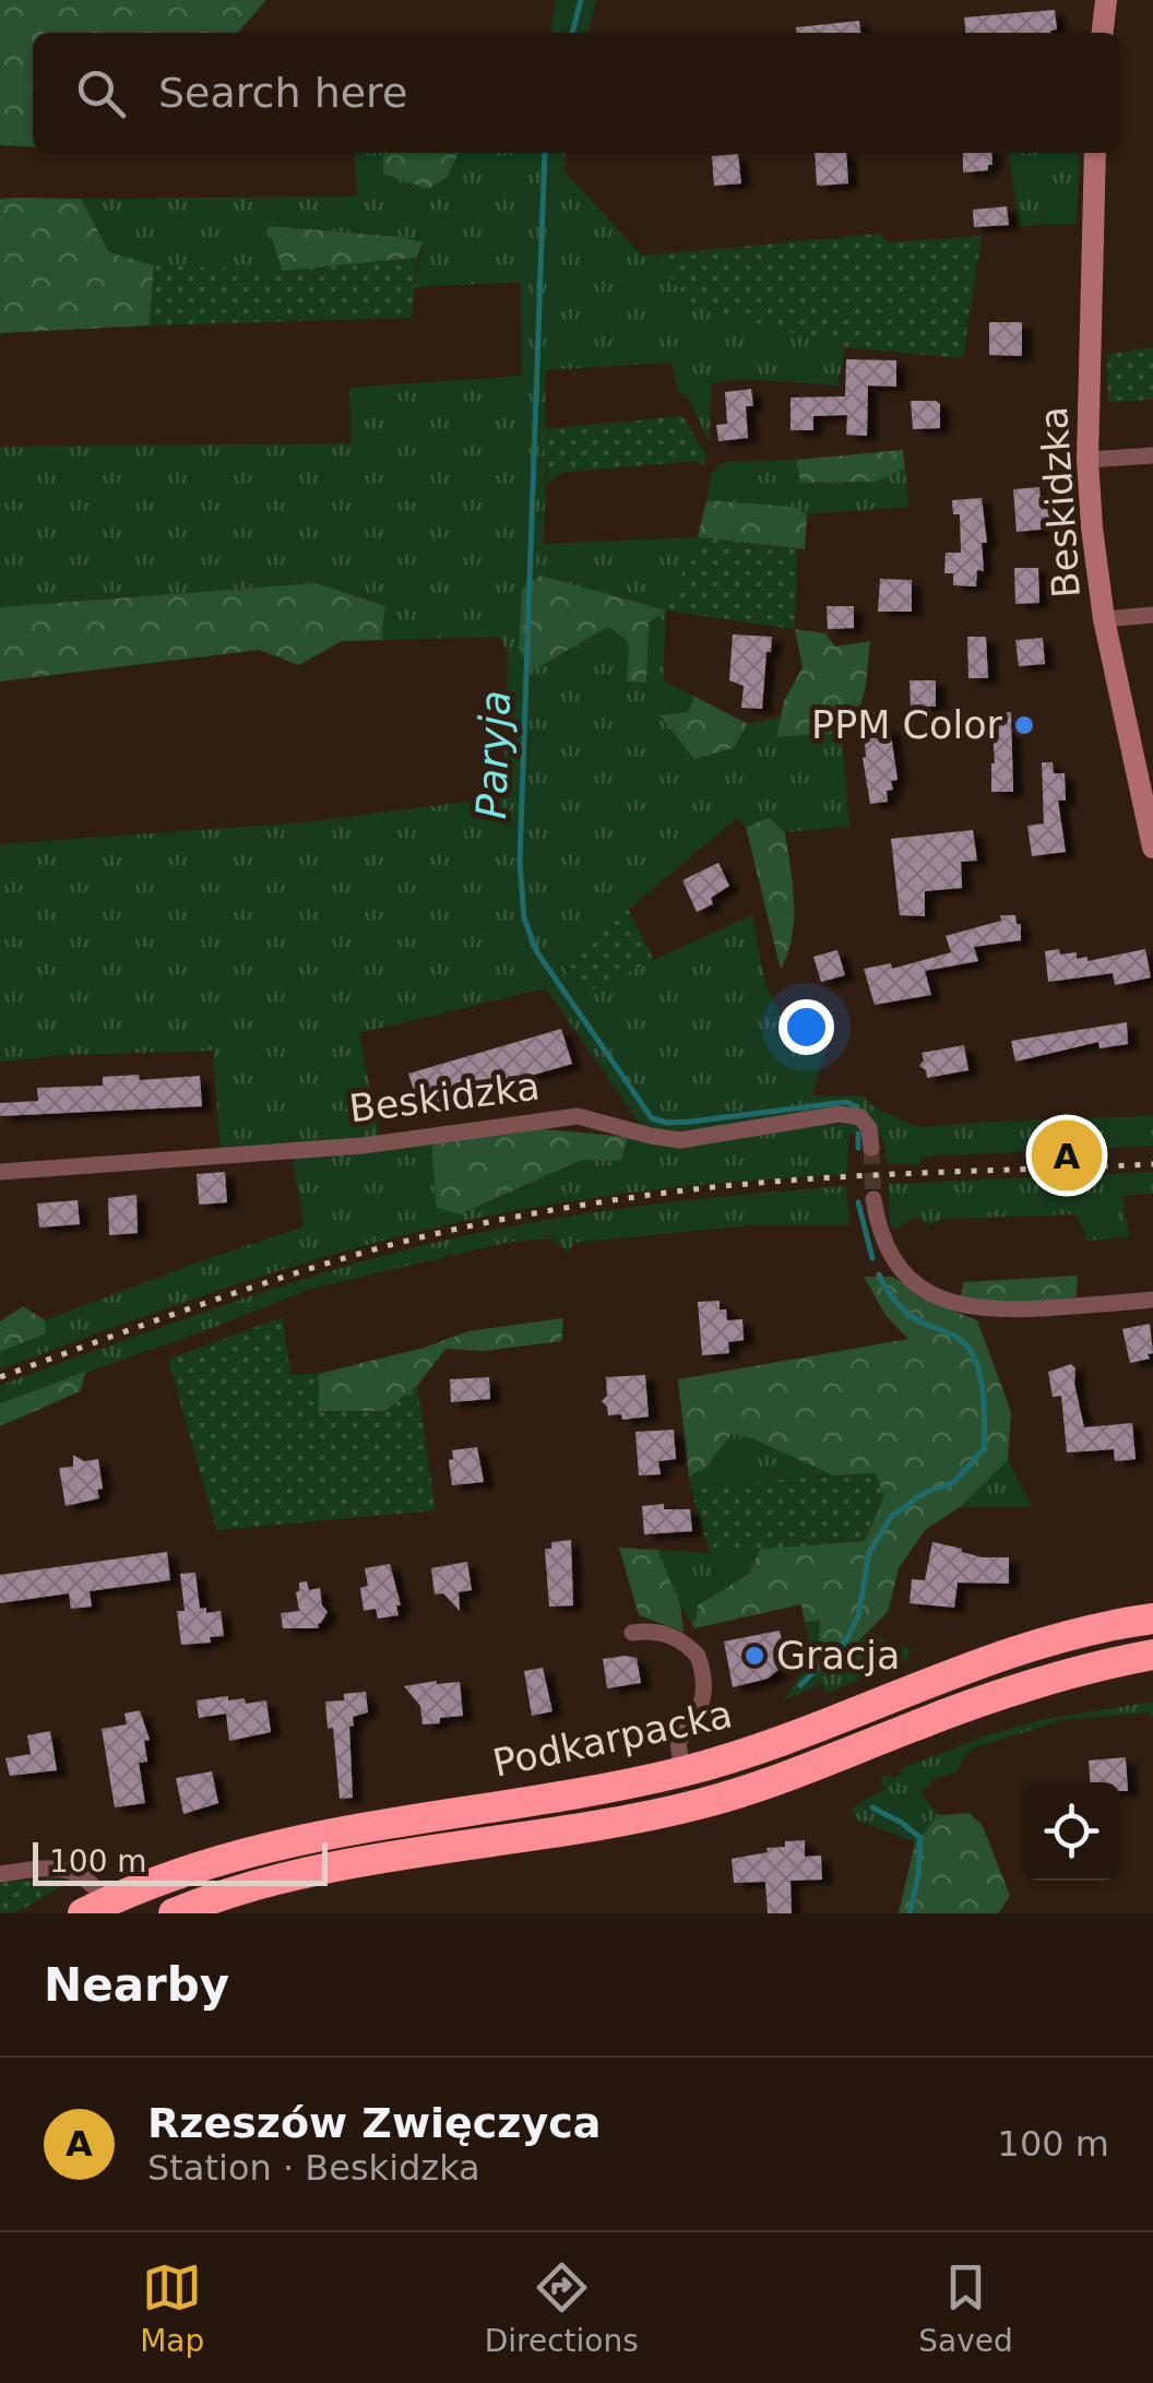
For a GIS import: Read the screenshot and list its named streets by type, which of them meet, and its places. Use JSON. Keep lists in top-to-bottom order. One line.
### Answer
{"streets":{"highway":["Podkarpacka"],"street":["Beskidzka"]},"water":["Paryja"],"places":["PPM Color","Gracja"],"scale_bar":"100 m","page":{"search":"Search here","pins":"A","scale":"100 m","heading":"Nearby","list":[{"mark":"A","name":"Rzeszów Zwięczyca","note":"Station · Beskidzka","value":"100 m"}],"nav":["Map","Directions","Saved"]}}
